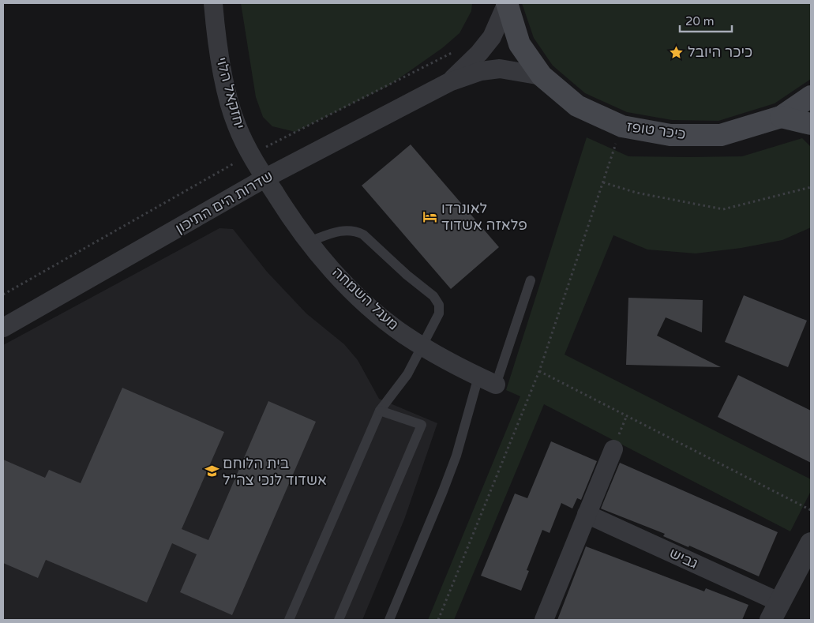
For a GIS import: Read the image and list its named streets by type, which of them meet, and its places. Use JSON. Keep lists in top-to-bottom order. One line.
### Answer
{"streets":{"main road":["כיכר טופז"],"street":["יחזקאל הלוי","שדרות הים התיכון","מעגל השמחה","גביש"]},"crossings":[["יחזקאל הלוי","שדרות הים התיכון"],["יחזקאל הלוי","מעגל השמחה"],["כיכר טופז","שדרות הים התיכון"],["שדרות הים התיכון","מעגל השמחה"]],"places":{"place":["כיכר היובל"],"hotel":["לאונרדו פלאזה אשדוד"],"school or university":["בית הלוחם אשדוד לנכי צה\"ל"]},"scale_bar":"20 m"}
